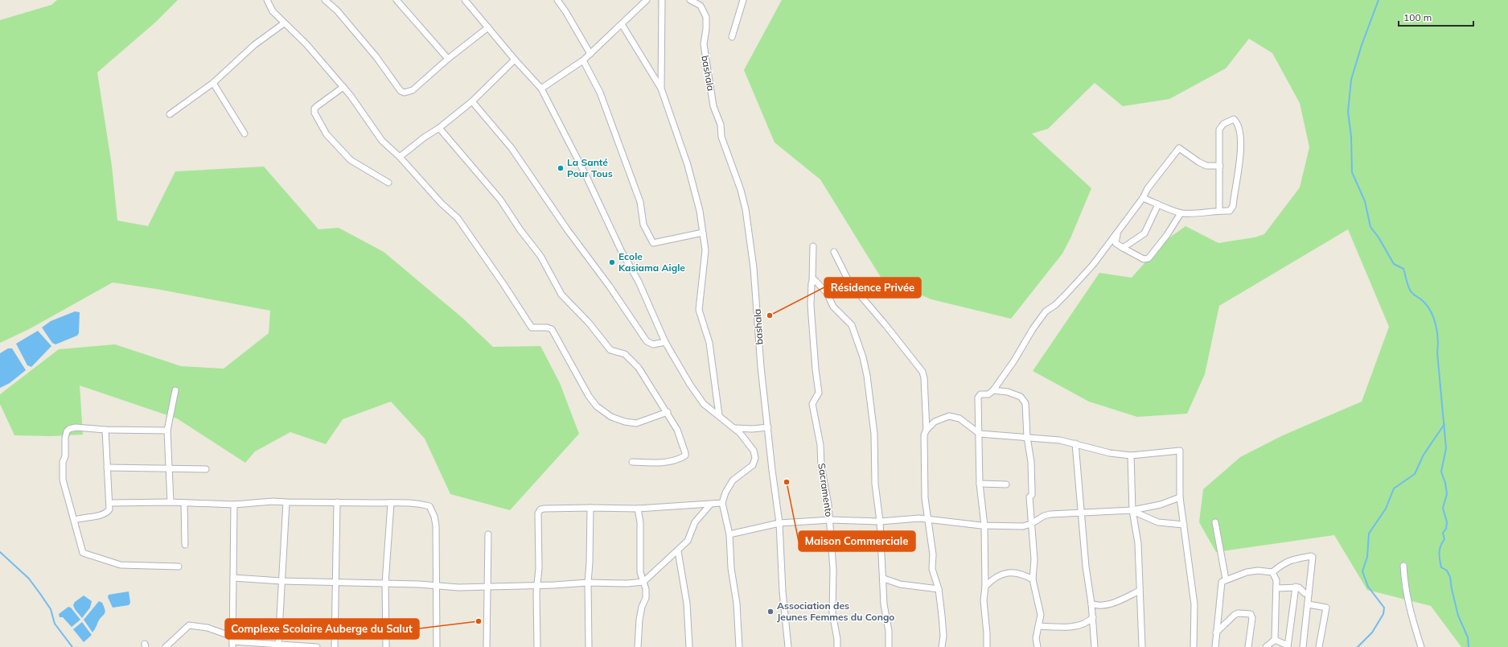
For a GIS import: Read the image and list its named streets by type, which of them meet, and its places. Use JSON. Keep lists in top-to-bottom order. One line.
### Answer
{"streets":{"street":["bashala","Sacramento"]},"places":["La Santé Pour Tous","Ecole Kasiama Aigle","Résidence Privée","Maison Commerciale","Association des Jeunes Femmes du Congo","Complexe Scolaire Auberge du Salut"],"scale_bar":"100 m"}
